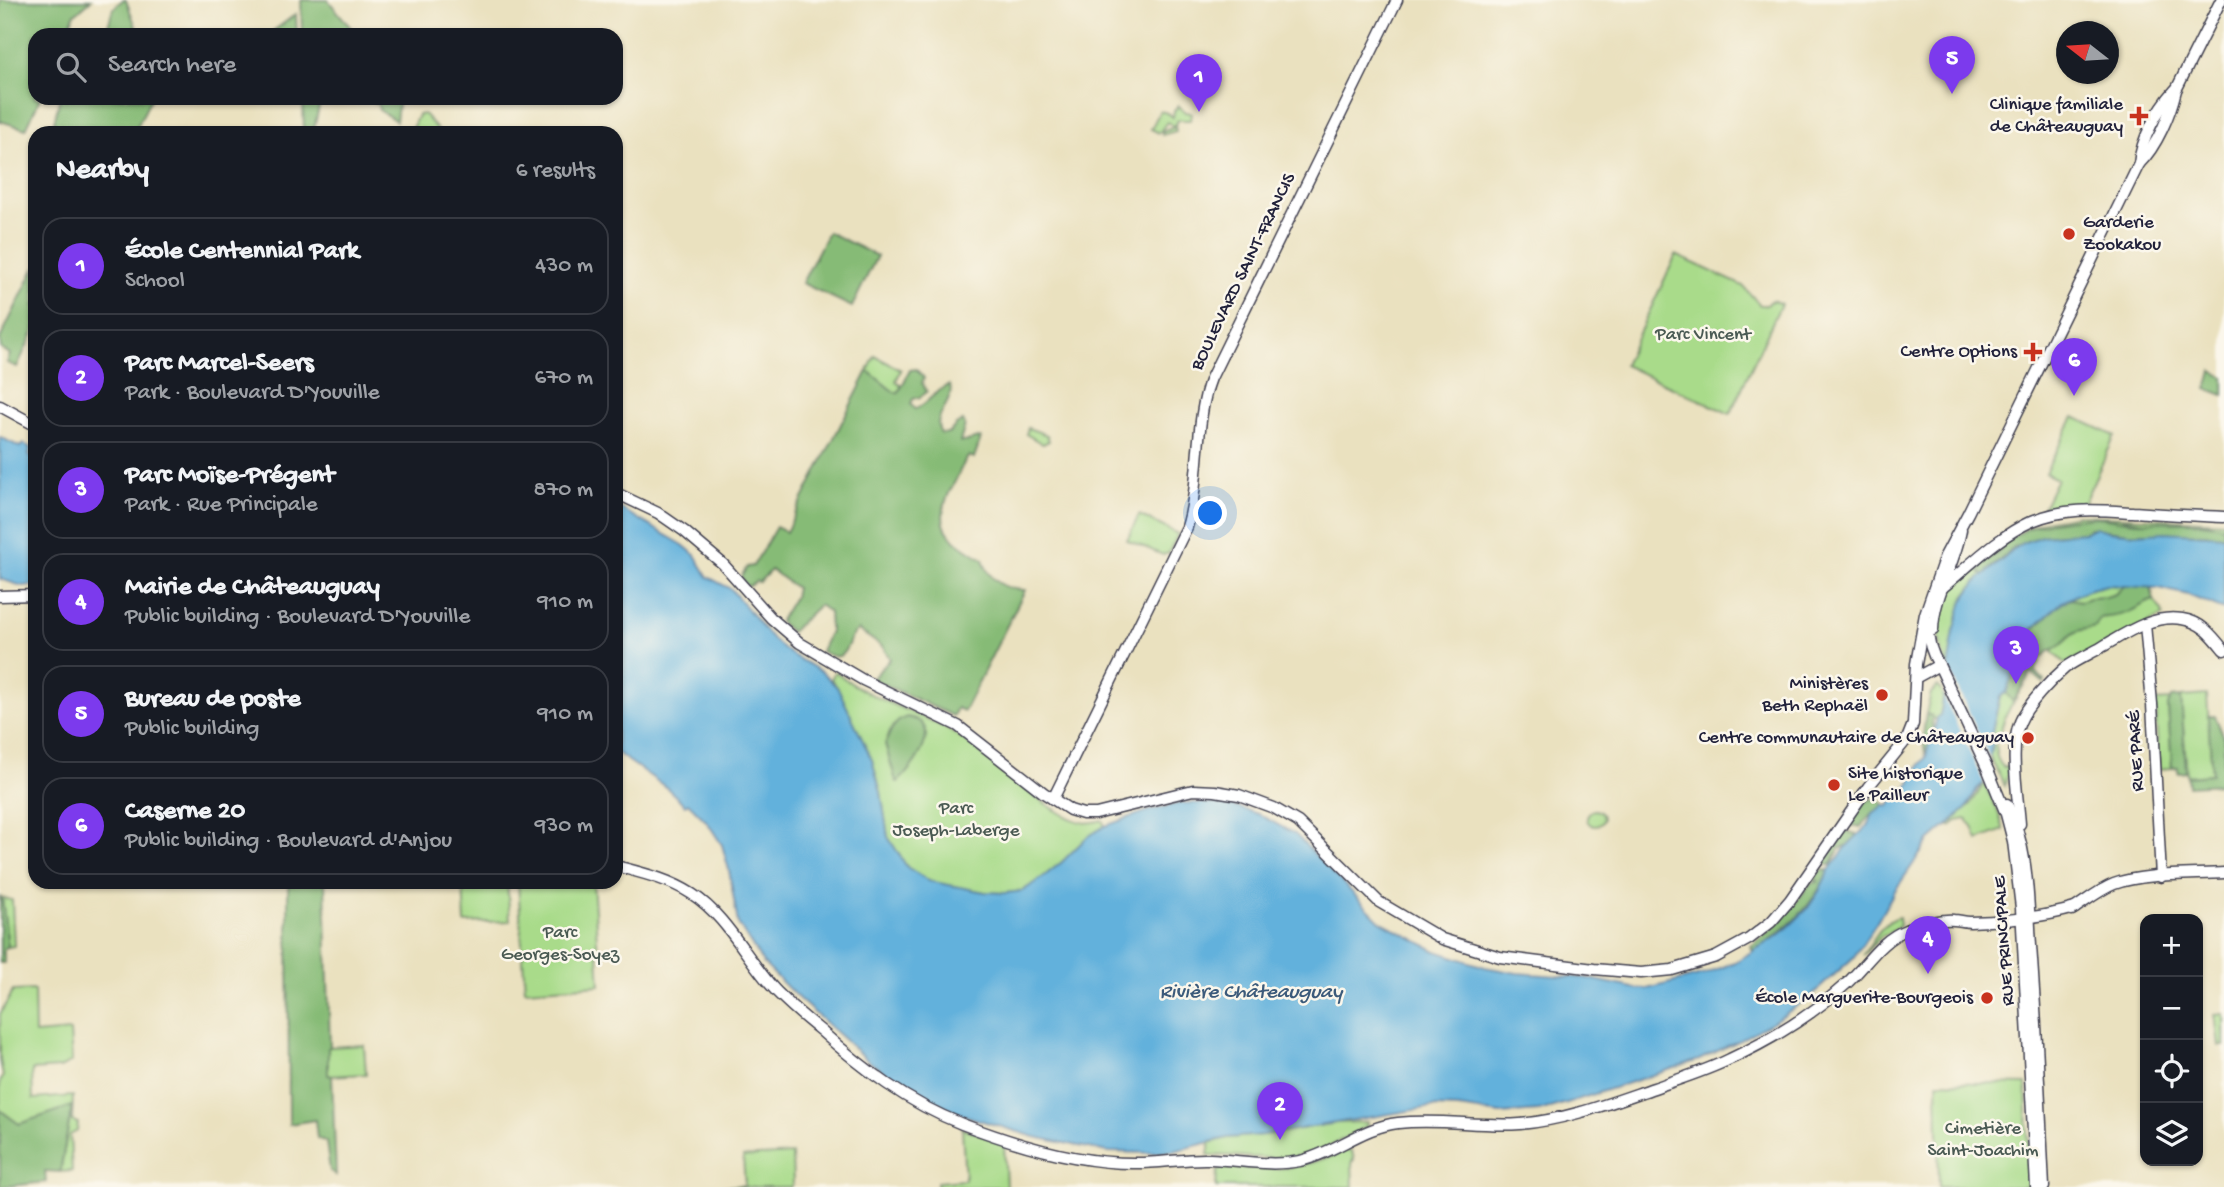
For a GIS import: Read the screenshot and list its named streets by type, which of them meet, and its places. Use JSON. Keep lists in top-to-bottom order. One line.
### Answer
{"streets":{"street":["BOULEVARD SAINT-FRANCIS","RUE PARÉ","RUE PRINCIPALE"]},"crossings":[["RUE PARÉ","RUE PRINCIPALE"]],"water":["Rivière Châteauguay"],"parks":["Parc Vincent","Parc Joseph-Laberge","Parc Georges-Soyez","Cimetière Saint-Joachim"],"places":{"health":["Clinique familiale de Châteauguay","Centre Options"],"other":["Garderie Zookakou","Ministères Beth Rephaël","Centre communautaire de Châteauguay","Site historique Le Pailleur","École Marguerite-Bourgeois"]},"north":"left","page":{"search":"Search here","pins":["5","1","6","3","4","2"],"heading":["Nearby","6 results"],"list":[{"mark":"1","name":"École Centennial Park","note":"School","value":"430 m"},{"mark":"2","name":"Parc Marcel-Seers","note":"Park · Boulevard D'Youville","value":"670 m"},{"mark":"3","name":"Parc Moïse-Prégent","note":"Park · Rue Principale","value":"870 m"},{"mark":"4","name":"Mairie de Châteauguay","note":"Public building · Boulevard D'Youville","value":"910 m"},{"mark":"5","name":"Bureau de poste","note":"Public building","value":"910 m"},{"mark":"6","name":"Caserne 20","note":"Public building · Boulevard d'Anjou","value":"930 m"}],"map_buttons":["+","−"]}}
